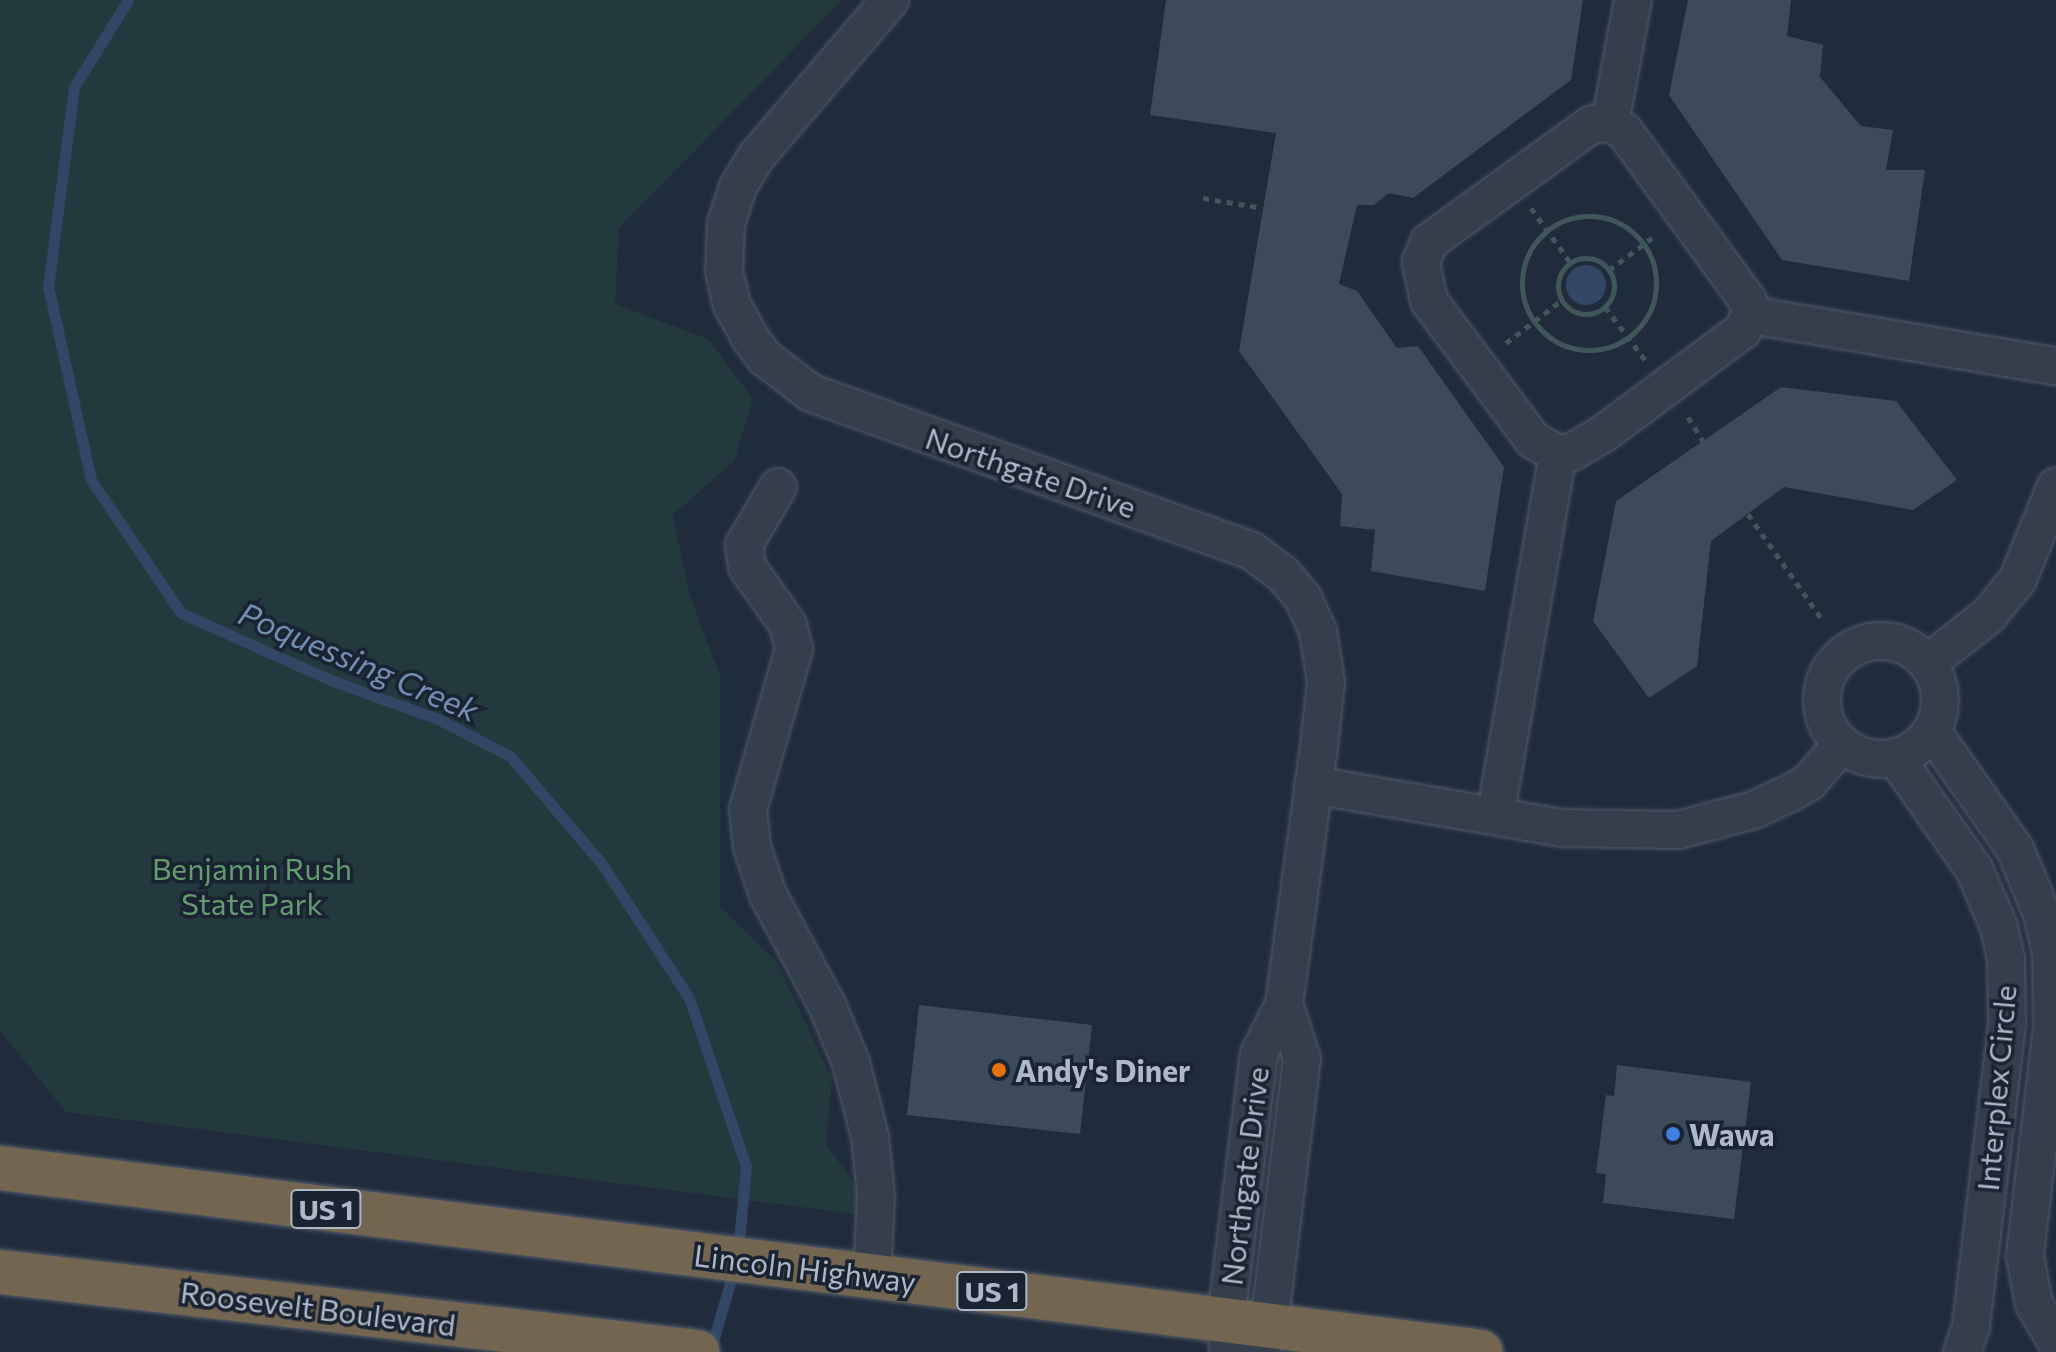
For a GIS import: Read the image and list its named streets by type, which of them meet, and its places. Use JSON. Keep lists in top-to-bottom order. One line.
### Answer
{"streets":{"highway":["US 1","Lincoln Highway","Roosevelt Boulevard"],"lane":["Northgate Drive","Interplex Circle"]},"crossings":[["Northgate Drive","Lincoln Highway"]],"water":["Poquessing Creek"],"parks":["Benjamin Rush State Park"],"places":["Andy's Diner","Wawa"]}
